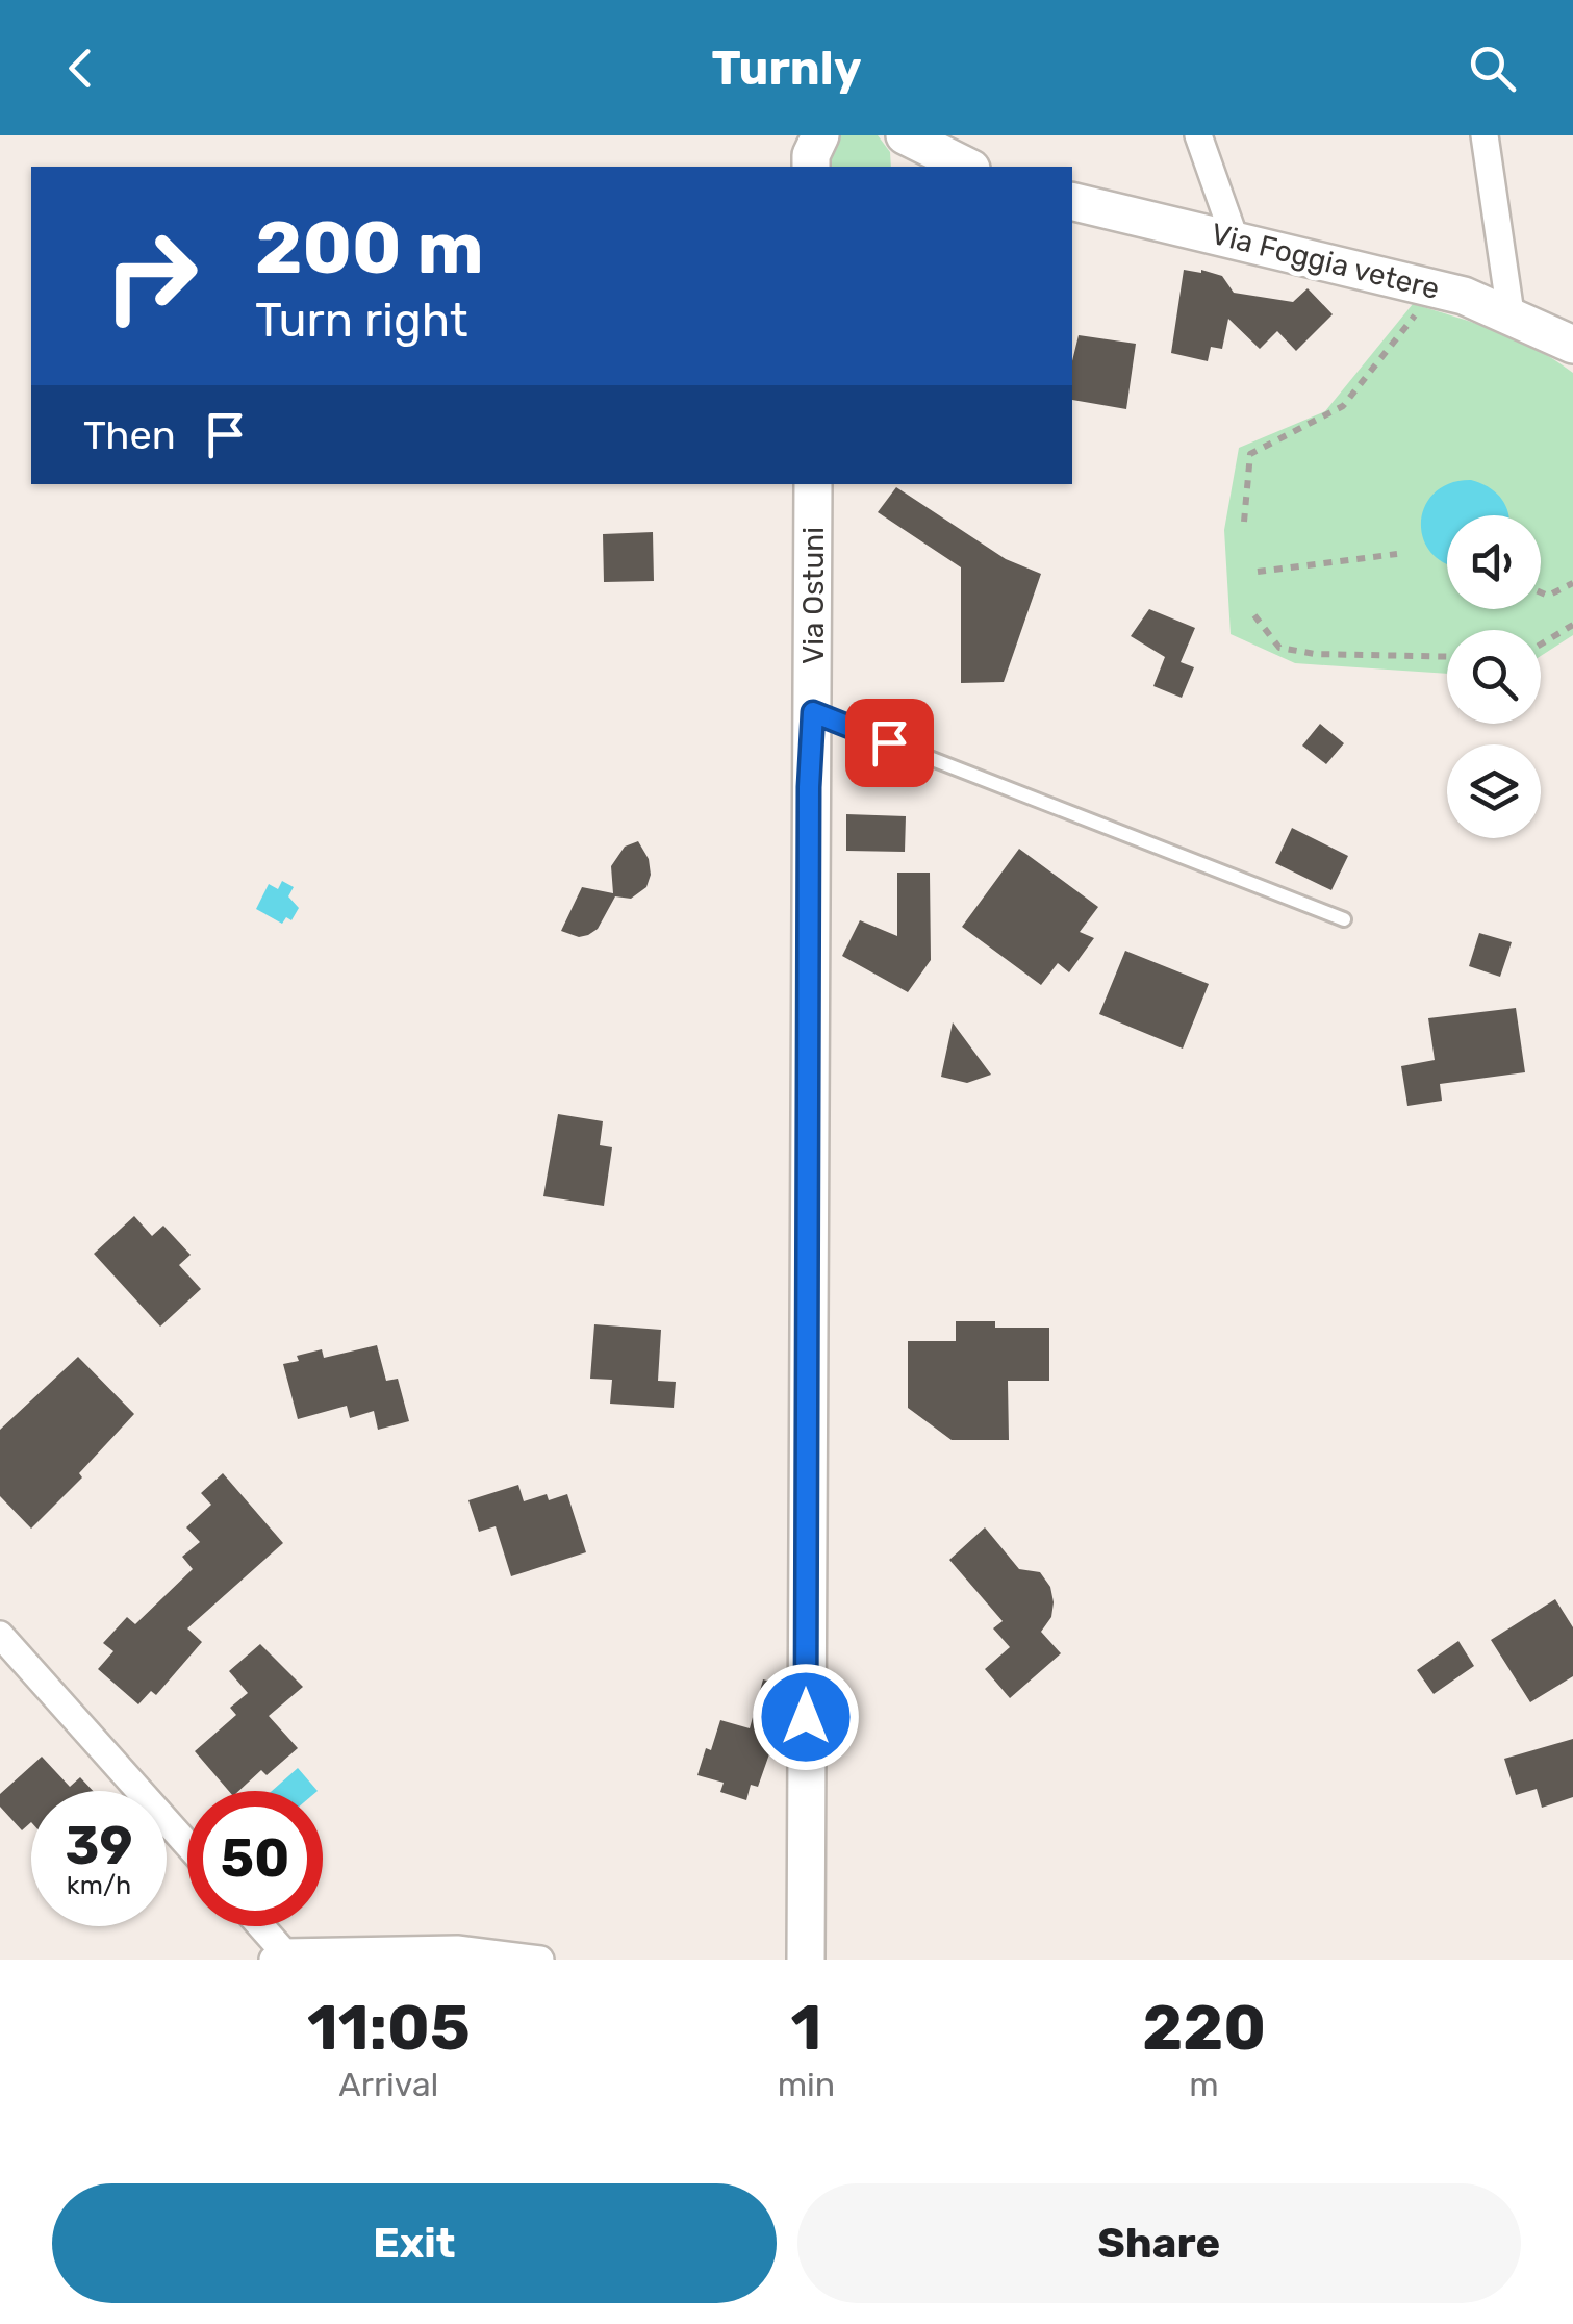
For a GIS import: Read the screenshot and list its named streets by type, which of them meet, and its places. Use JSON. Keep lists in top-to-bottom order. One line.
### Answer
{"streets":{"main road":["Via Foggia vetere","Via Ostuni"]},"page":{"header":"Turnly","turn":["200 m","Turn right"],"then":"Then","speed":"39 km/h","limit":"50","eta":["11:05","Arrival","1","min","220","m"],"buttons":["Exit","Share"]}}
